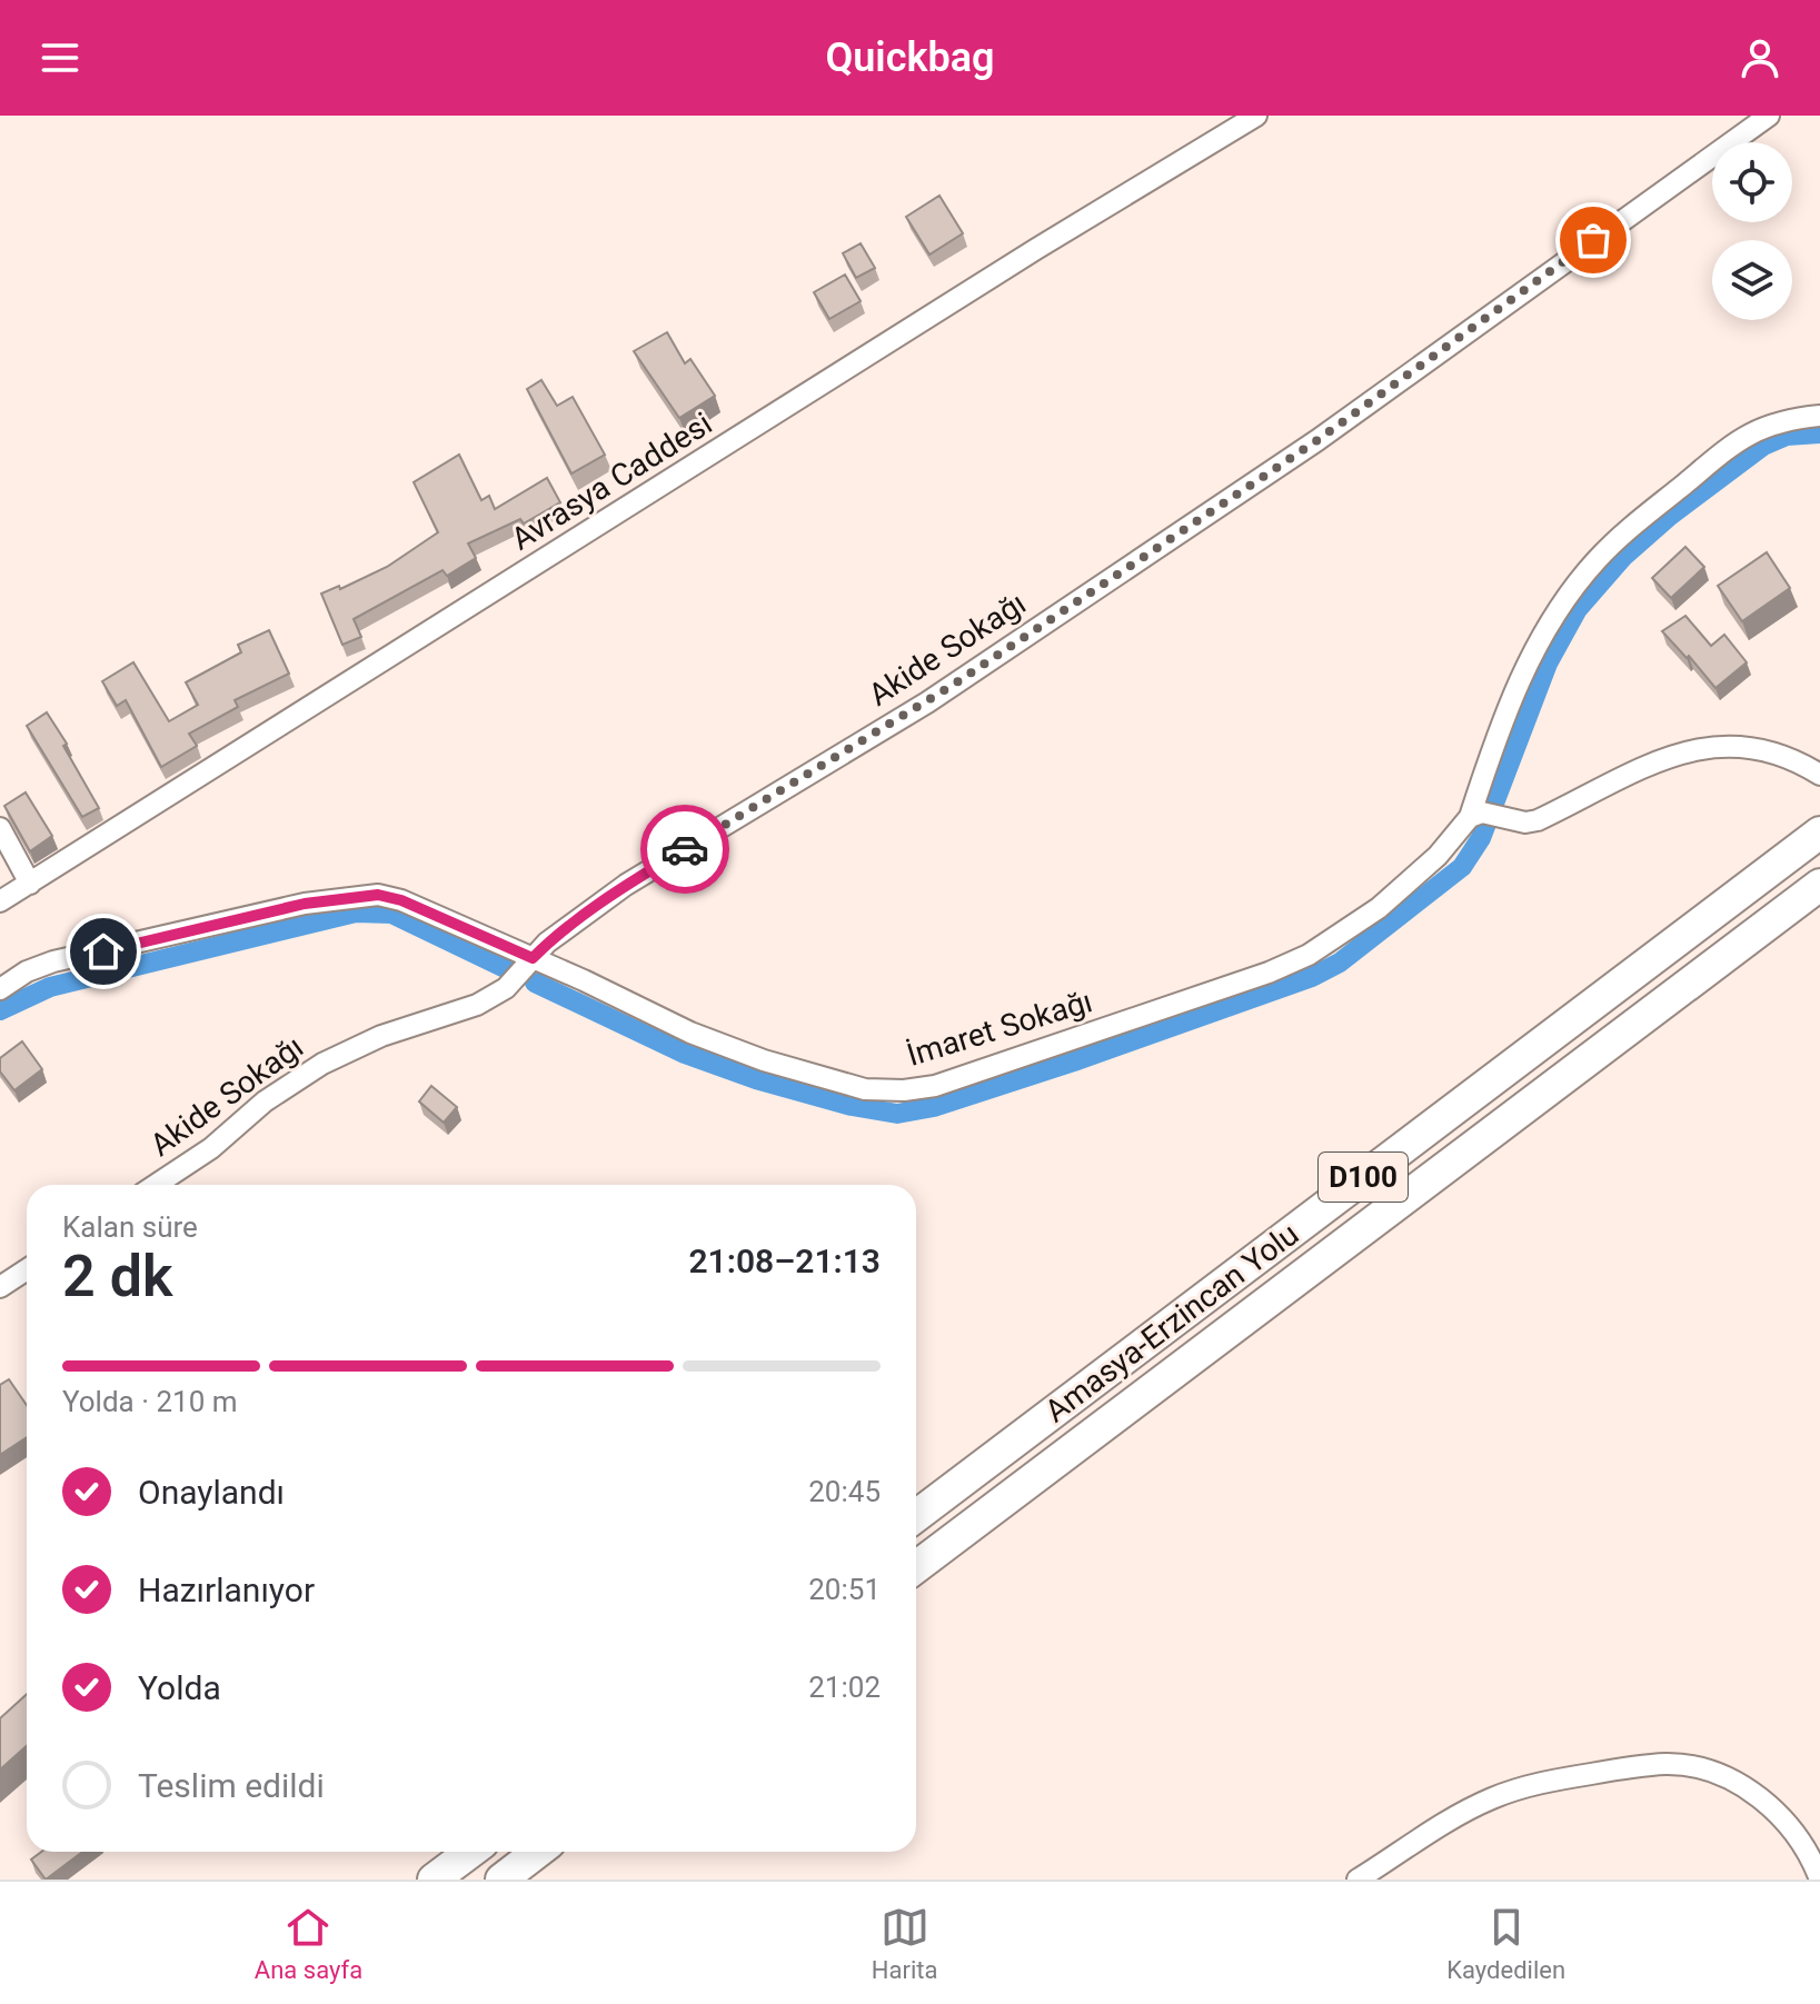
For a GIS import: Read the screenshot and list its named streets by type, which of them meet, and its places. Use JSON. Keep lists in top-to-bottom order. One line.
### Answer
{"streets":{"highway":["D100","Amasya-Erzincan Yolu"],"street":["Avrasya Caddesi","Akide Sokağı","İmaret Sokağı"]},"crossings":[["Akide Sokağı","İmaret Sokağı"]],"page":{"header":"Quickbag","heading":["2 dk","Kalan süre","21:08–21:13"],"bar":"Yolda · 210 m","list":[["Onaylandı","20:45"],["Hazırlanıyor","20:51"],["Yolda","21:02"],"Teslim edildi"],"tabs":["Ana sayfa","Harita","Kaydedilen"]}}
